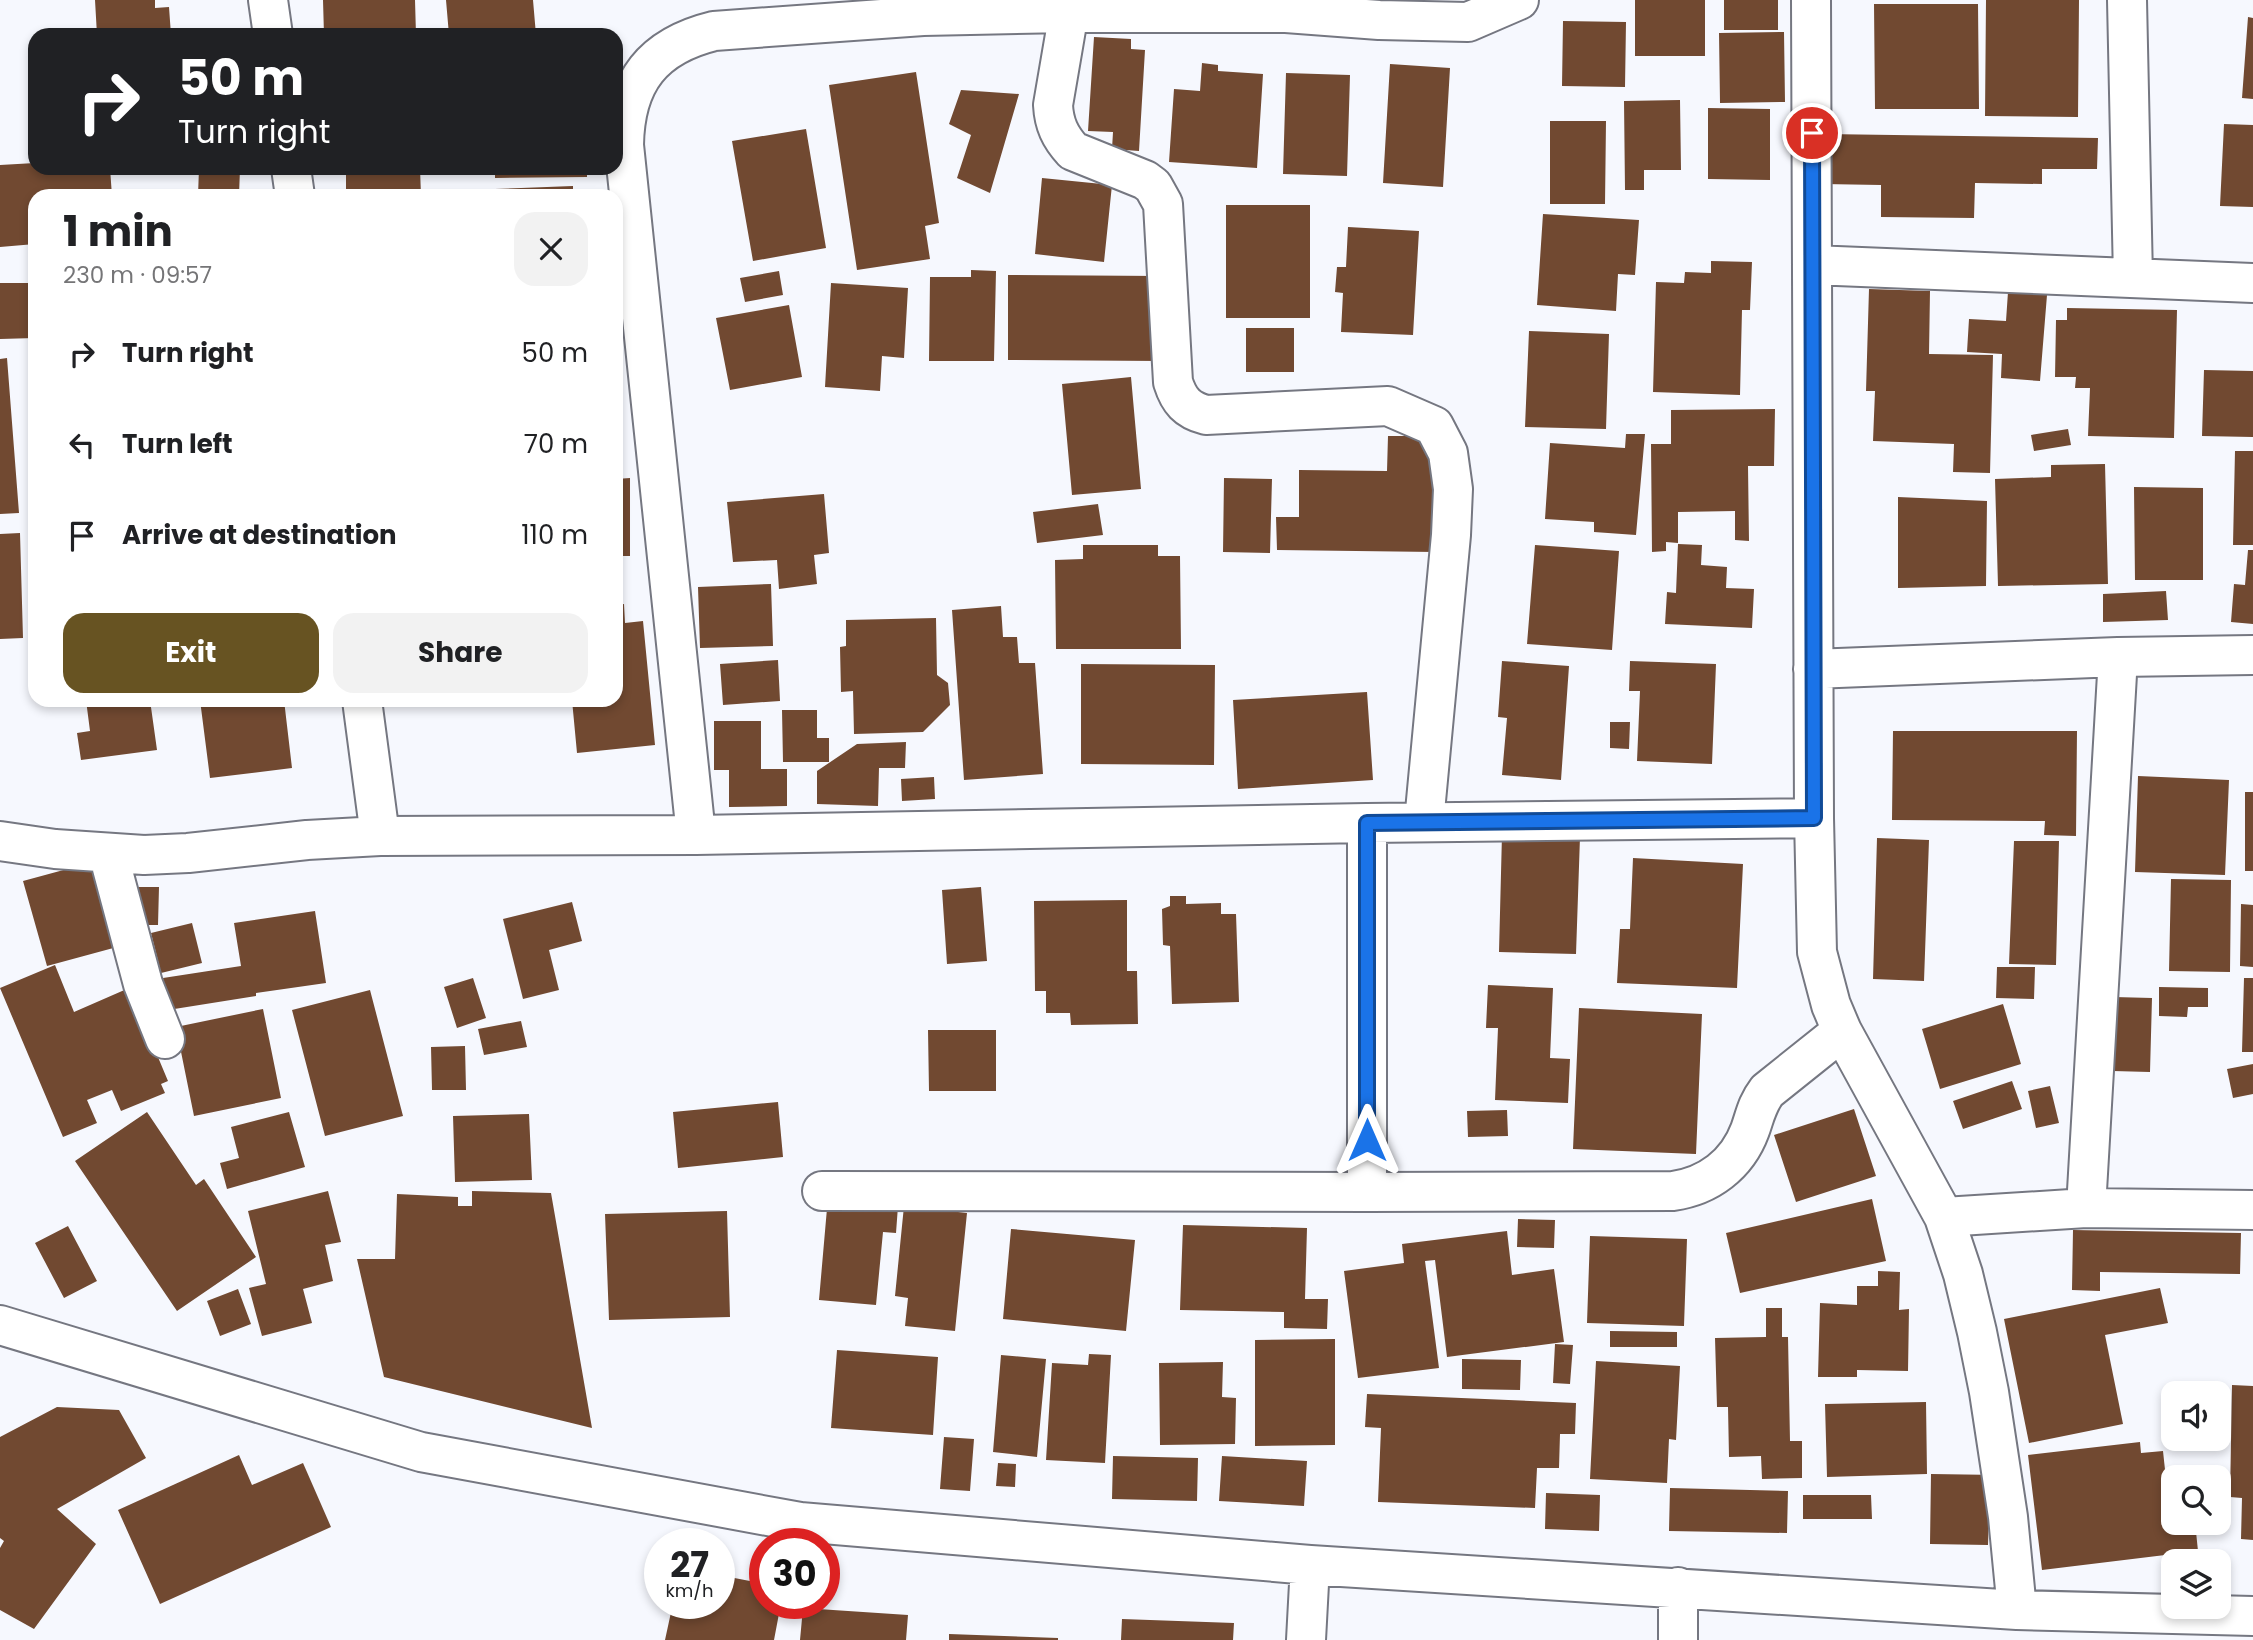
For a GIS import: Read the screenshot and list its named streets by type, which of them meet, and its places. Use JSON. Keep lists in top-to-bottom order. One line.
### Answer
{"page":{"turn":["50 m","Turn right"],"heading":["1 min","230 m · 09:57"],"list":[{"name":"Turn right","value":"50 m"},{"name":"Turn left","value":"70 m"},{"name":"Arrive at destination","value":"110 m"}],"buttons":["Exit","Share"],"speed":"27 km/h","limit":"30"}}
